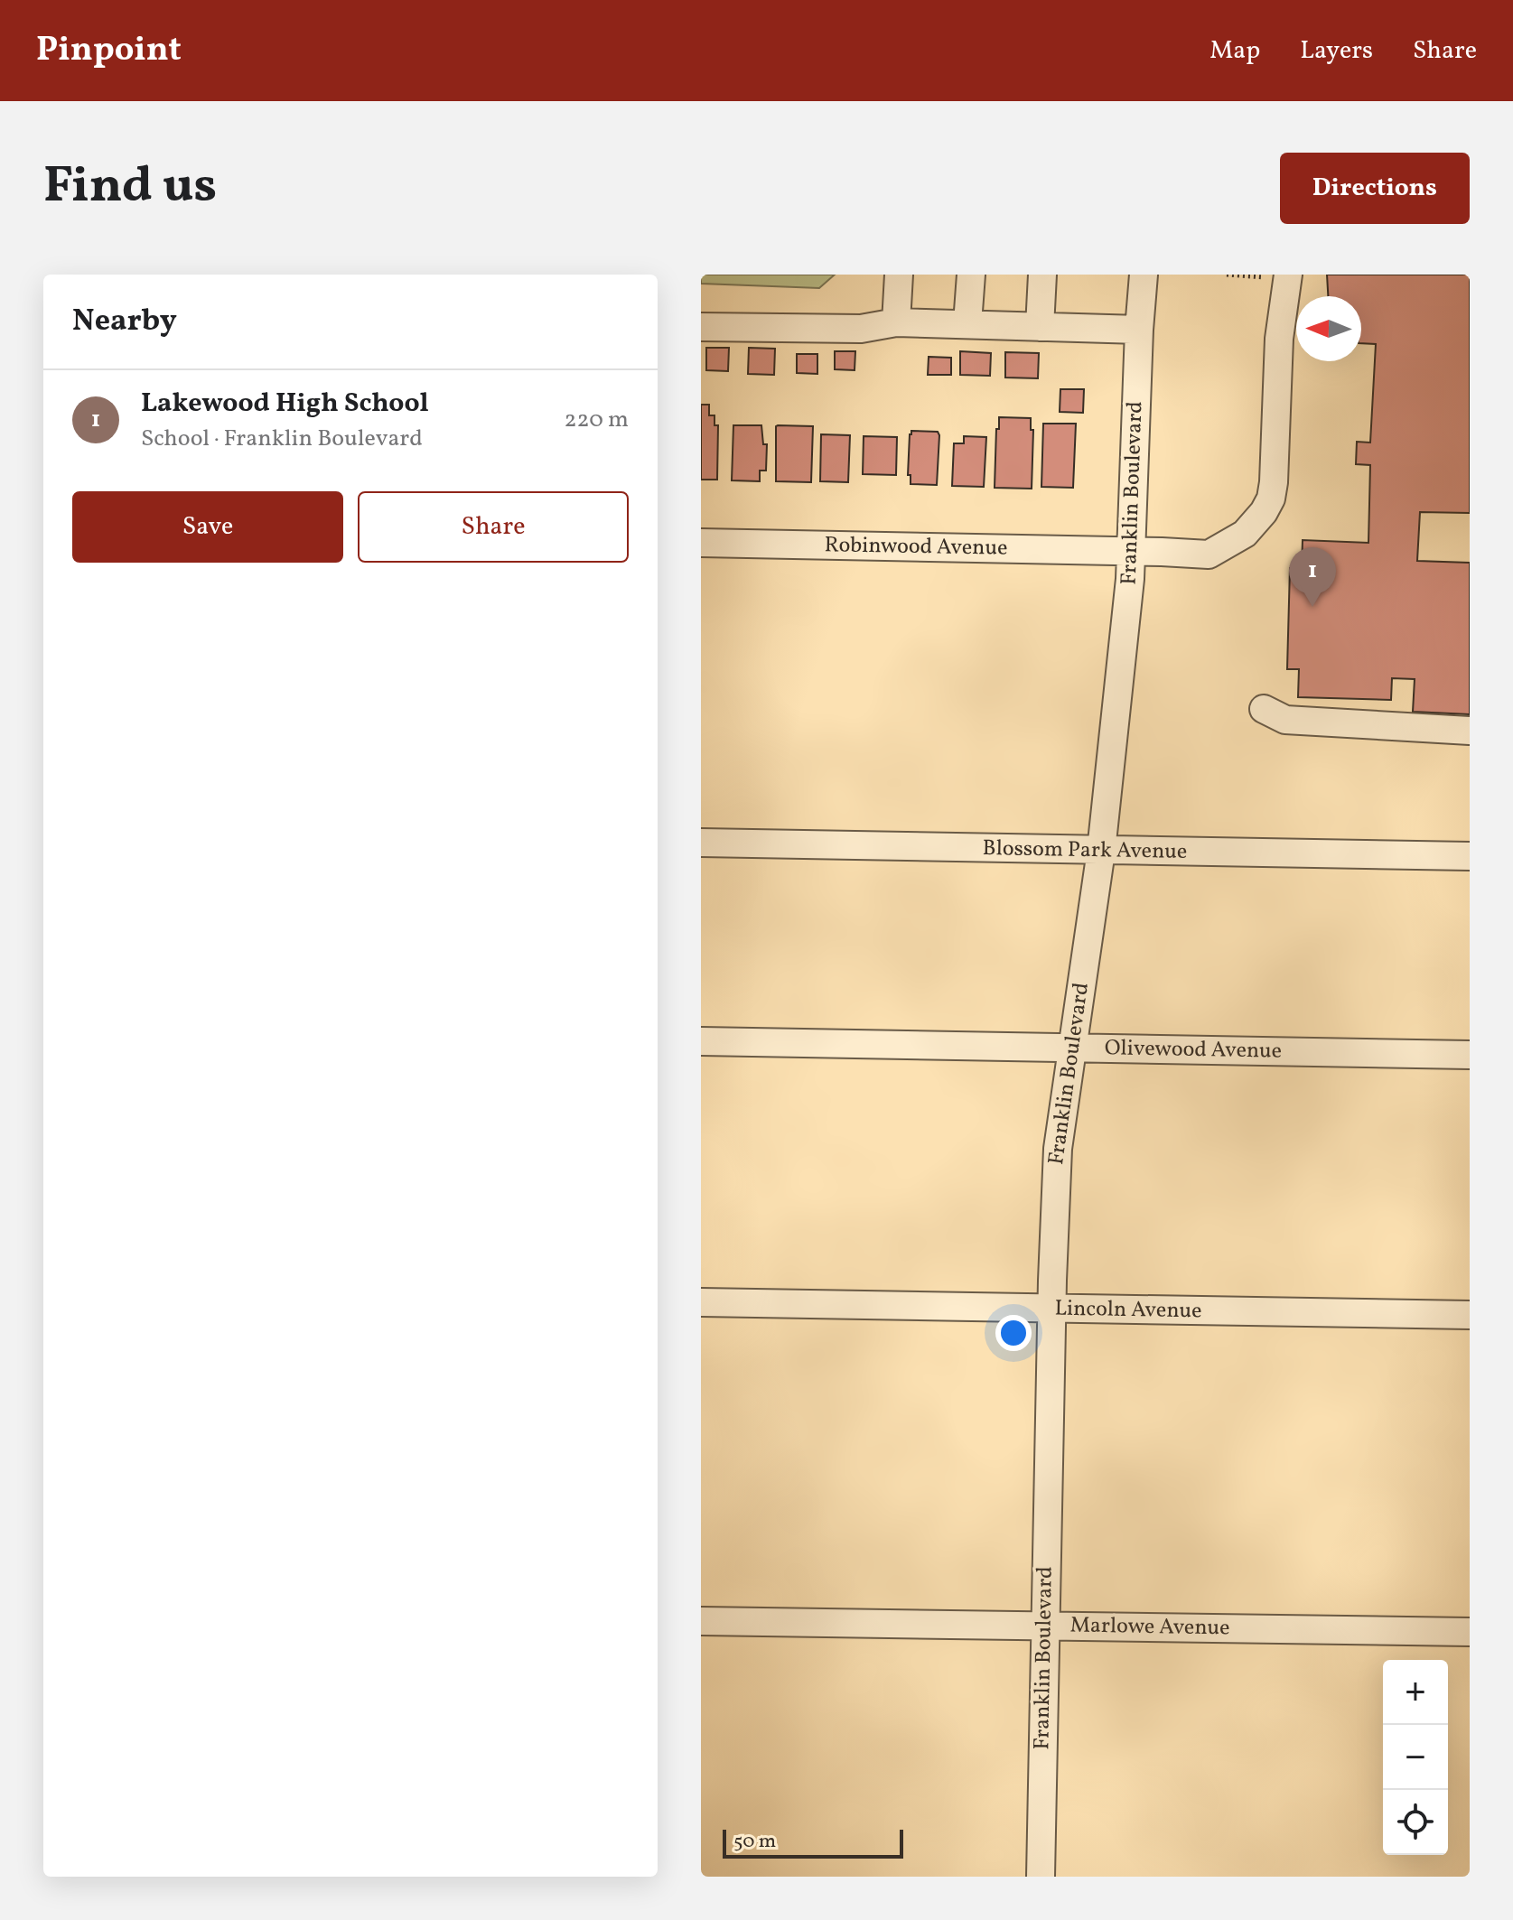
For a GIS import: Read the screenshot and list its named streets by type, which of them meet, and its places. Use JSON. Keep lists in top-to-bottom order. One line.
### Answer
{"streets":{"street":["Franklin Boulevard","Robinwood Avenue","Blossom Park Avenue","Olivewood Avenue","Lincoln Avenue","Marlowe Avenue"]},"crossings":[["Franklin Boulevard","Robinwood Avenue"],["Franklin Boulevard","Blossom Park Avenue"],["Franklin Boulevard","Olivewood Avenue"],["Franklin Boulevard","Lincoln Avenue"],["Franklin Boulevard","Marlowe Avenue"]],"scale_bar":"50 m","north":"left","page":{"header":"Pinpoint","nav":["Map","Layers","Share"],"title":"Find us","buttons":["Directions",["Save","Share"]],"heading":"Nearby","list":[{"mark":"1","name":"Lakewood High School","note":"School · Franklin Boulevard","value":"220 m"}],"pins":"1","map_buttons":["+","−"],"scale":"50 m"}}
